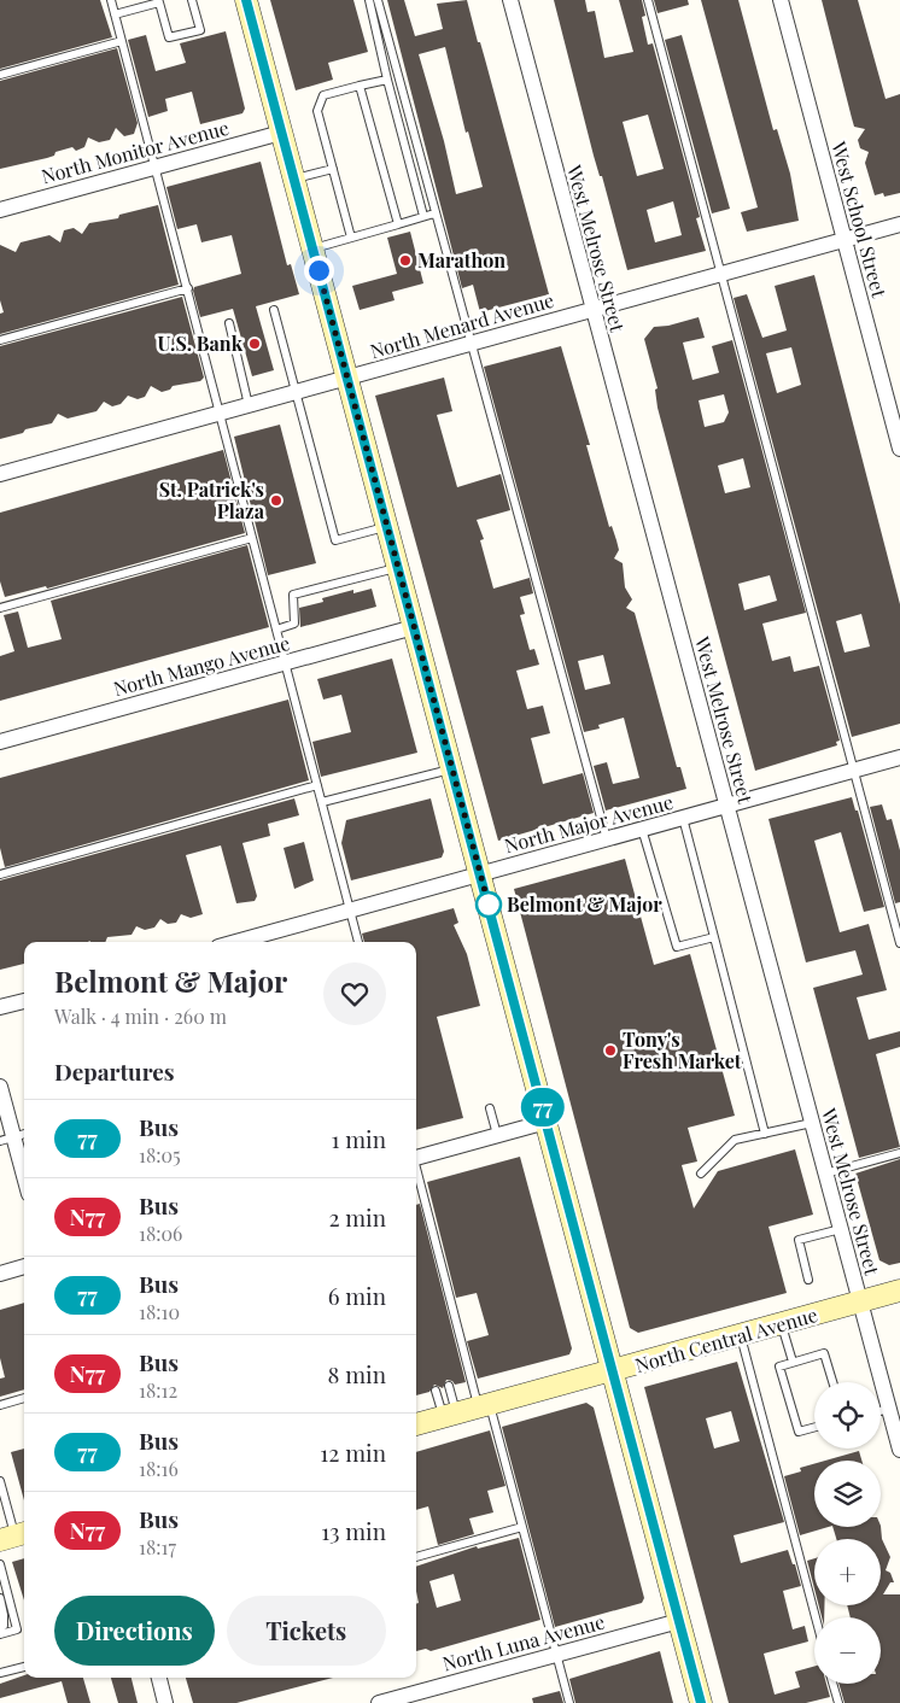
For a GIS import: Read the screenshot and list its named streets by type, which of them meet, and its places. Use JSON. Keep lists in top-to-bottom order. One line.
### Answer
{"streets":{"main road":["North Central Avenue"],"street":["North Monitor Avenue","West School Street","West Melrose Street","North Menard Avenue","North Mango Avenue","North Major Avenue","North Luna Avenue"]},"crossings":[["West School Street","North Menard Avenue"],["West Melrose Street","North Menard Avenue"],["West Melrose Street","North Major Avenue"],["West Melrose Street","North Central Avenue"]],"places":["Marathon","U.S. Bank","St. Patrick's Plaza","Belmont & Major","Tony's Fresh Market"],"lines":["bus line 77"],"page":{"on_map":"77","heading":[["Belmont & Major","Walk · 4 min · 260 m"],"Departures"],"list":[{"mark":"77","name":"Bus","note":"18:05","value":"1 min"},{"mark":"N77","name":"Bus","note":"18:06","value":"2 min"},{"mark":"77","name":"Bus","note":"18:10","value":"6 min"},{"mark":"N77","name":"Bus","note":"18:12","value":"8 min"},{"mark":"77","name":"Bus","note":"18:16","value":"12 min"},{"mark":"N77","name":"Bus","note":"18:17","value":"13 min"}],"map_buttons":["+","−"],"buttons":["Directions","Tickets"]}}
